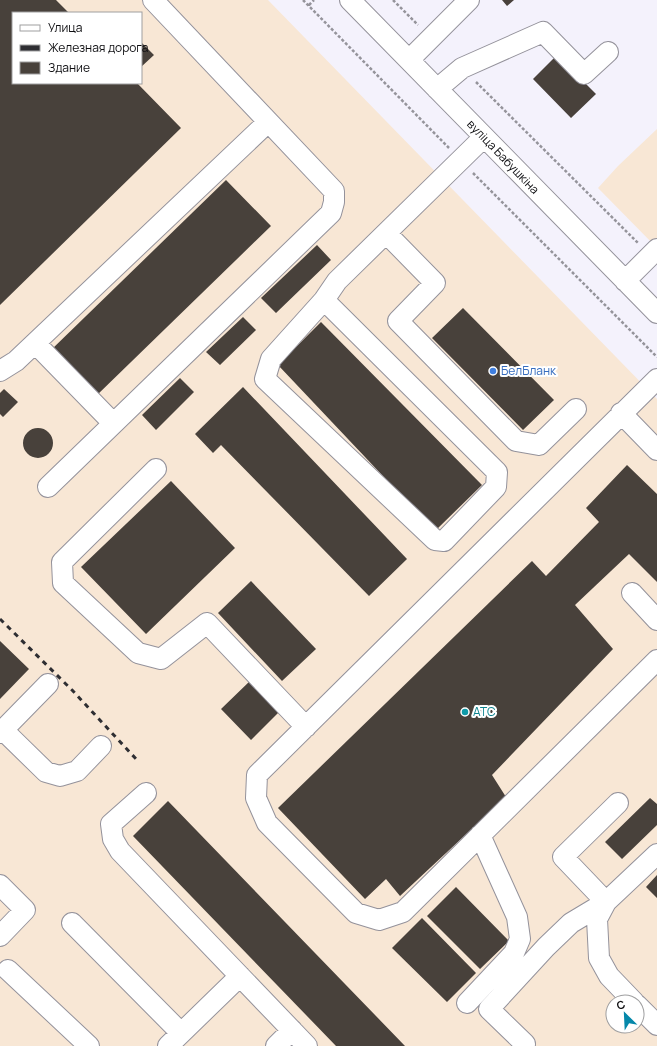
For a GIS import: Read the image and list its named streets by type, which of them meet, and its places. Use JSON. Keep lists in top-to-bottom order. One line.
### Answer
{"streets":{"street":["вуліца Бабушкіна"]},"places":["БелБланк","АТС"],"legend":["Улица","Железная дорога","Здание"],"north":"top left"}
